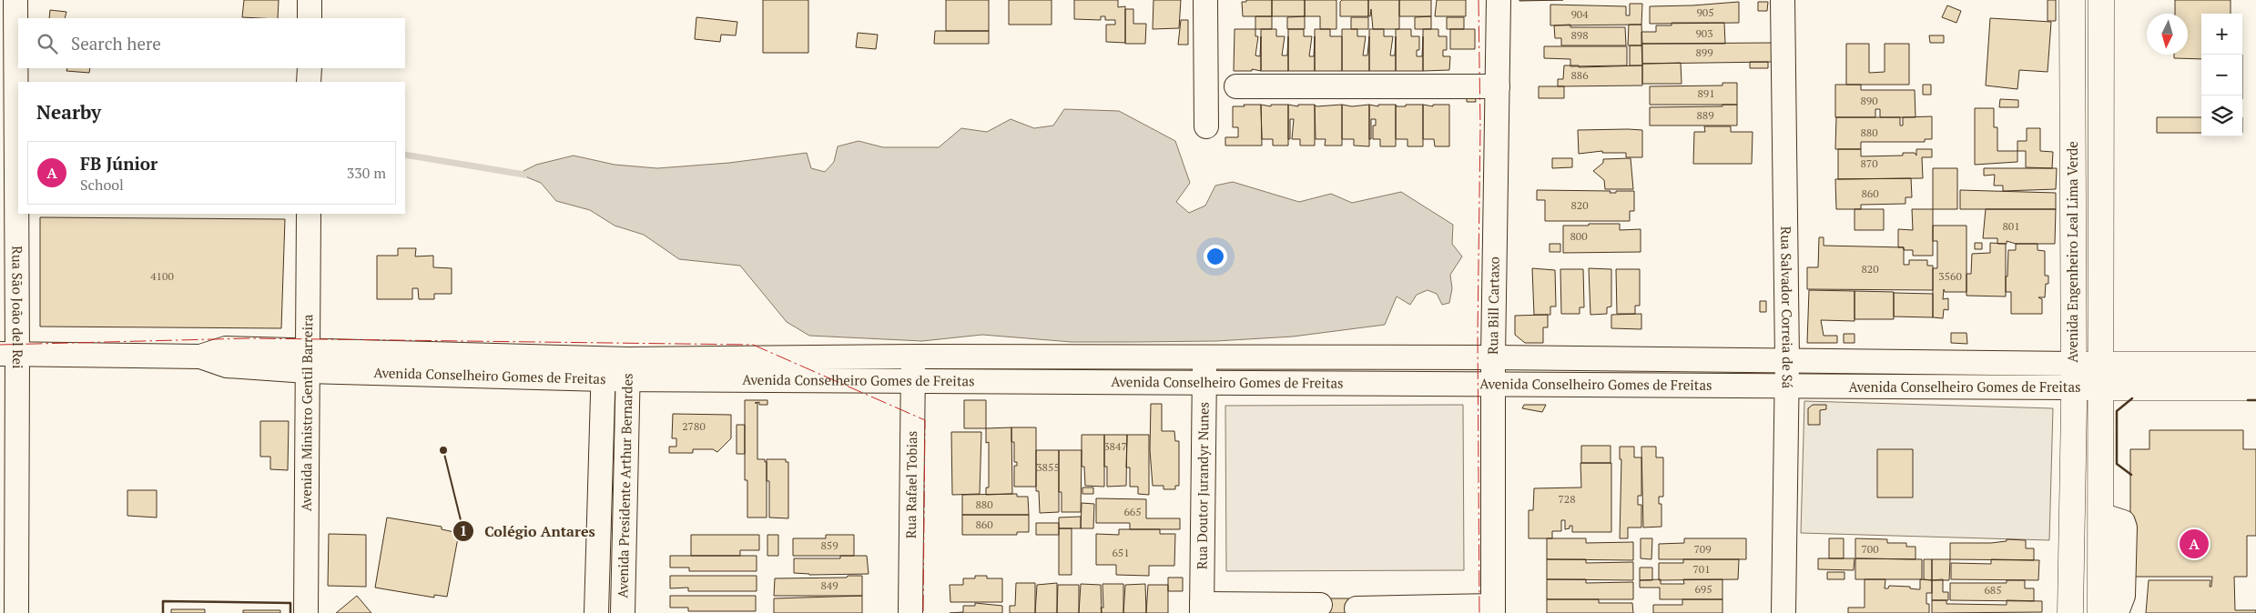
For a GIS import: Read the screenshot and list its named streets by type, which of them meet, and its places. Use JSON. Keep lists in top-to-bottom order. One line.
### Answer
{"streets":{"main road":["Avenida Engenheiro Leal Lima Verde","Avenida Conselheiro Gomes de Freitas"],"street":["Rua São João del Rei","Rua Bill Cartaxo","Rua Salvador Correia de Sá","Avenida Ministro Gentil Barreira","Rua Rafael Tobias","Avenida Presidente Arthur Bernardes","Rua Doutor Jurandyr Nunes"]},"crossings":[["Avenida Engenheiro Leal Lima Verde","Avenida Conselheiro Gomes de Freitas"],["Rua São João del Rei","Avenida Conselheiro Gomes de Freitas"],["Rua Bill Cartaxo","Avenida Conselheiro Gomes de Freitas"],["Rua Salvador Correia de Sá","Avenida Conselheiro Gomes de Freitas"],["Avenida Conselheiro Gomes de Freitas","Avenida Ministro Gentil Barreira"],["Avenida Conselheiro Gomes de Freitas","Rua Rafael Tobias"],["Avenida Conselheiro Gomes de Freitas","Avenida Presidente Arthur Bernardes"],["Avenida Conselheiro Gomes de Freitas","Rua Doutor Jurandyr Nunes"]],"places":["Colégio Antares"],"house_numbers":["905","904","903","898","899","886","891","890","889","880","870","860","820","801","800","820","4100","3560","2780","3847","3855","728","880","665","860","859","709","700","651","701","849","695","685"],"north":"bottom","page":{"map_buttons":["+","−"],"search":"Search here","heading":"Nearby","list":[{"mark":"A","name":"FB Júnior","note":"School","value":"330 m"}],"pins":"A"}}
